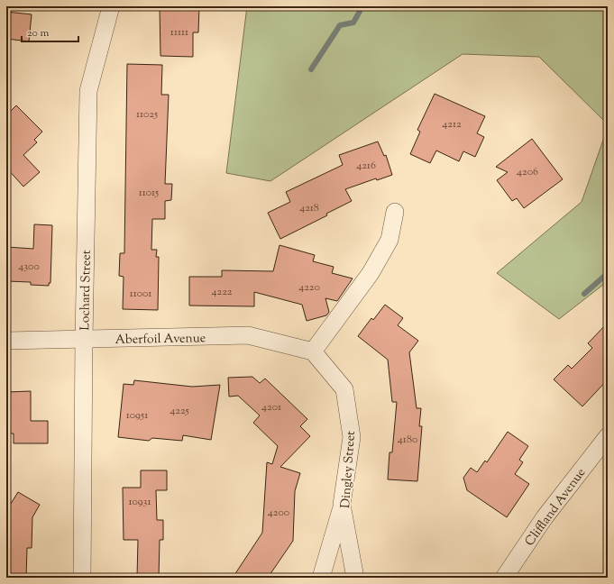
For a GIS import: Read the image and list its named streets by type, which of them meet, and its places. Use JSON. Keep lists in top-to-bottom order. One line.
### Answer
{"streets":{"street":["Lochard Street","Aberfoil Avenue","Dingley Street","Cliffland Avenue"]},"crossings":[["Lochard Street","Aberfoil Avenue"],["Aberfoil Avenue","Dingley Street"]],"house_numbers":["11111","11025","4212","4216","4206","11015","4218","4300","4220","4222","11001","4201","4225","10951","4180","10931","4200"],"scale_bar":"20 m"}
